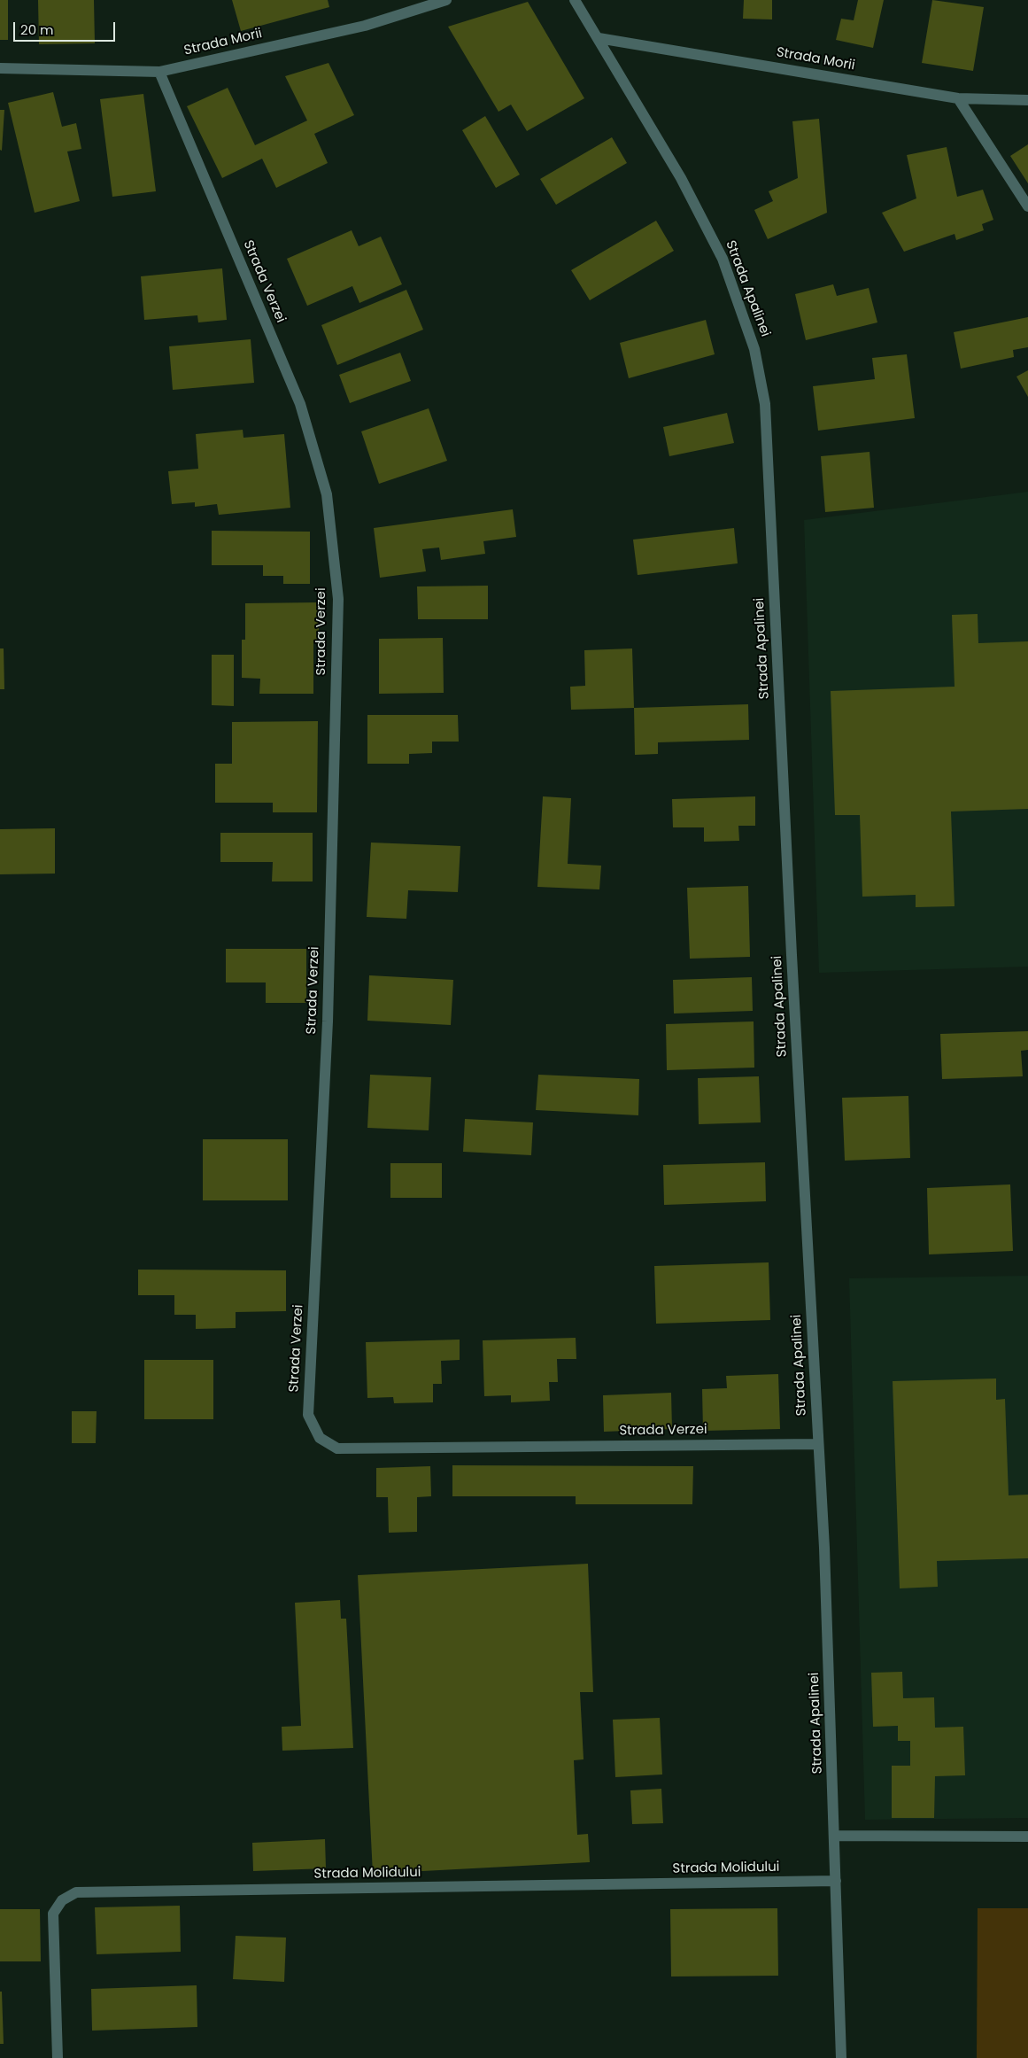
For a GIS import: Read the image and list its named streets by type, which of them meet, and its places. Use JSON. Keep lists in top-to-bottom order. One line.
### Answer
{"streets":{"street":["Strada Morii","Strada Verzei","Strada Apalinei","Strada Molidului"]},"crossings":[["Strada Morii","Strada Verzei"],["Strada Morii","Strada Apalinei"],["Strada Verzei","Strada Apalinei"],["Strada Apalinei","Strada Molidului"]],"scale_bar":"20 m"}
